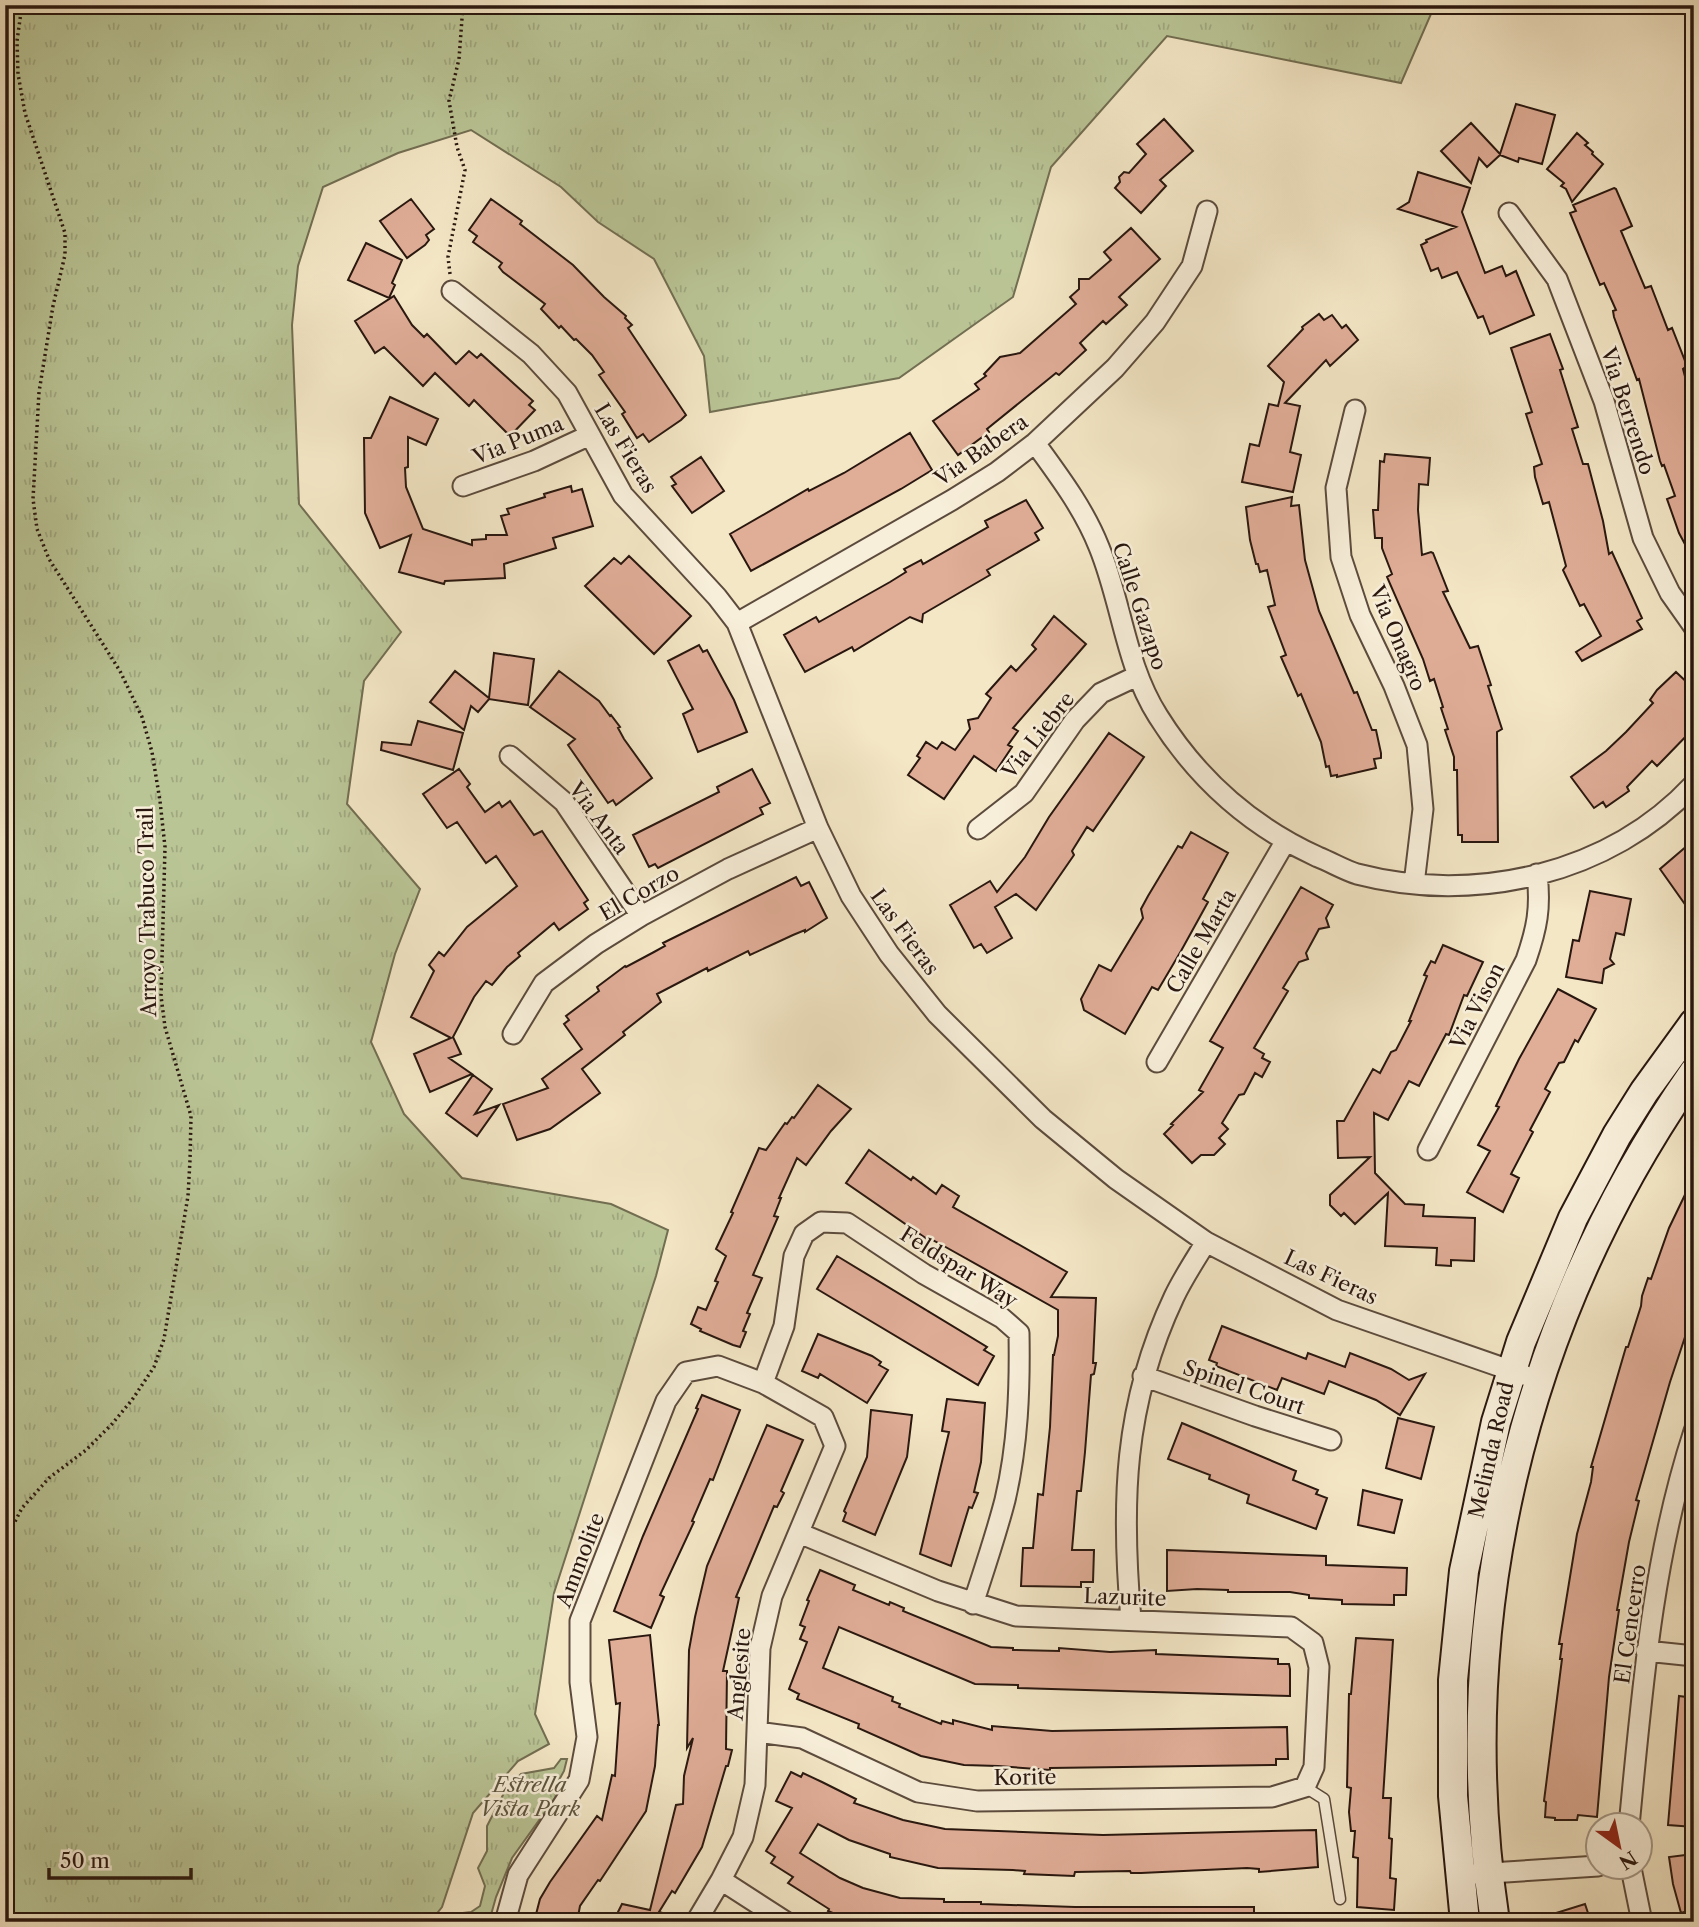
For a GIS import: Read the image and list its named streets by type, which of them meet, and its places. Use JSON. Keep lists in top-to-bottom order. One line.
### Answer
{"streets":{"main road":["Melinda Road"],"street":["Via Berrendo","Via Puma","Las Fieras","Via Babera","Calle Gazapo","Via Onagro","Via Liebre","Via Anta","El Corzo","Calle Marta","Via Vison","Feldspar Way","Spinel Court","Ammolite","Lazurite","El Cencerro","Anglesite","Korite"],"path":["Arroyo Trabuco Trail"]},"crossings":[["Via Puma","Las Fieras"],["Las Fieras","Via Babera"],["Las Fieras","El Corzo"],["Las Fieras","Melinda Road"],["Via Babera","Calle Gazapo"],["Calle Gazapo","Via Onagro"],["Calle Gazapo","Via Liebre"],["Calle Gazapo","Calle Marta"],["Calle Gazapo","Via Vison"],["Via Anta","El Corzo"],["Feldspar Way","Ammolite"],["Feldspar Way","Lazurite"],["Feldspar Way","Anglesite"],["Ammolite","Anglesite"],["Lazurite","Anglesite"],["Lazurite","Korite"],["Anglesite","Korite"]],"parks":["Estrella Vista Park"],"scale_bar":"50 m","north":"bottom right"}
